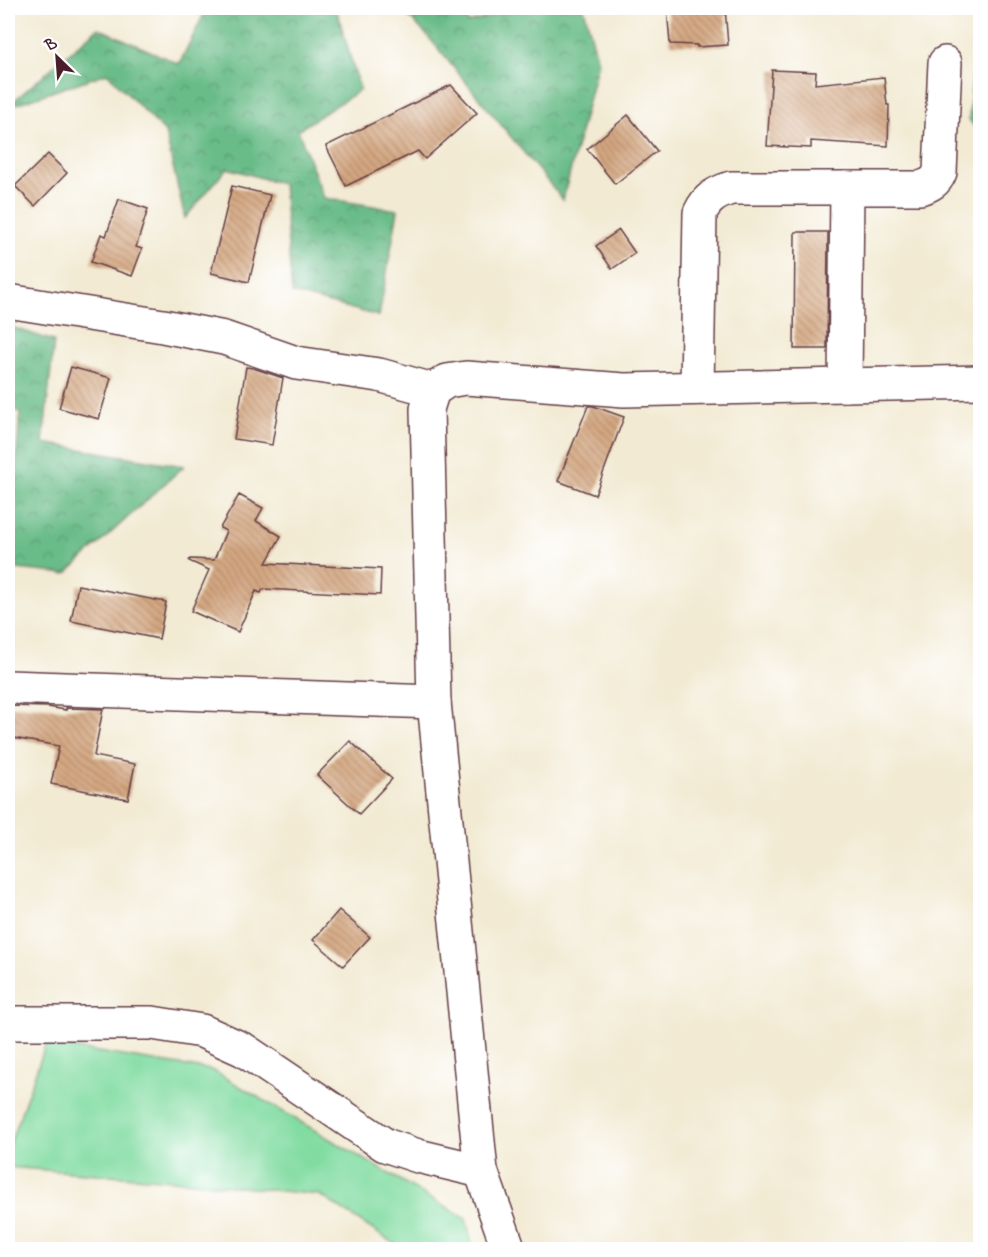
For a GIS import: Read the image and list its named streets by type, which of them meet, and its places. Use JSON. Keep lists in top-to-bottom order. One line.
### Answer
{"north":"top left"}
